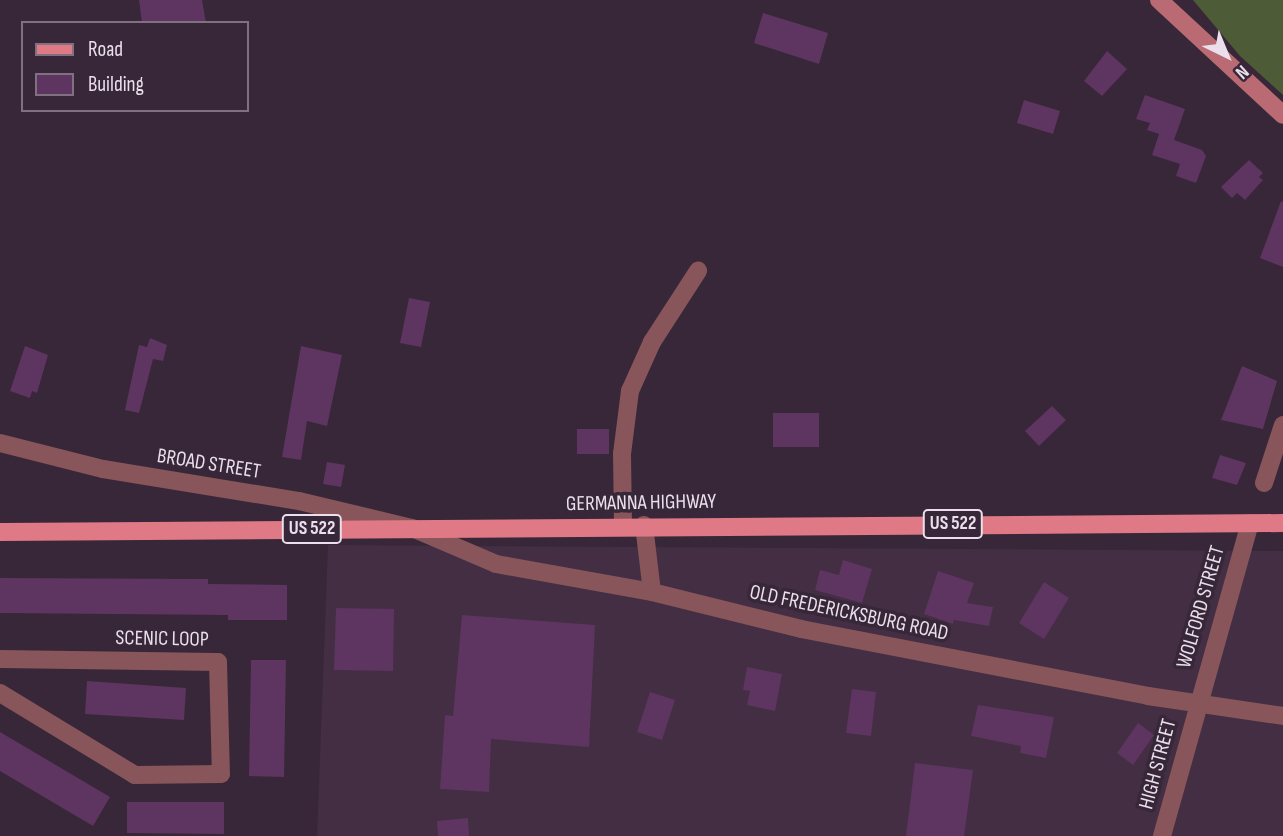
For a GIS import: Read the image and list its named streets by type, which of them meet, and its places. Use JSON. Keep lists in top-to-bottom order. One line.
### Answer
{"streets":{"main road":["GERMANNA HIGHWAY","US 522"],"street":["BROAD STREET","WOLFORD STREET","OLD FREDERICKSBURG ROAD","SCENIC LOOP","HIGH STREET"]},"crossings":[["BROAD STREET","GERMANNA HIGHWAY"],["BROAD STREET","OLD FREDERICKSBURG ROAD"],["GERMANNA HIGHWAY","WOLFORD STREET"],["GERMANNA HIGHWAY","OLD FREDERICKSBURG ROAD"],["WOLFORD STREET","OLD FREDERICKSBURG ROAD"],["WOLFORD STREET","HIGH STREET"],["OLD FREDERICKSBURG ROAD","HIGH STREET"]],"legend":["Road","Building"],"north":"bottom right"}
